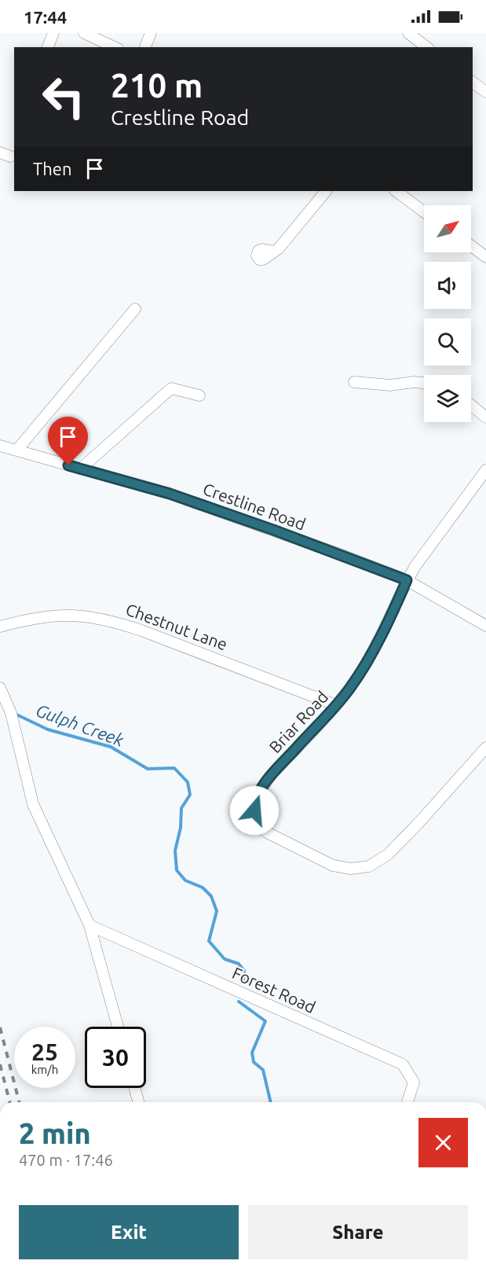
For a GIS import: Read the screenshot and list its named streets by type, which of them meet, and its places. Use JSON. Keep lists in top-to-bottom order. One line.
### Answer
{"streets":{"street":["Crestline Road","Chestnut Lane","Briar Road","Forest Road"]},"crossings":[["Crestline Road","Briar Road"],["Chestnut Lane","Briar Road"]],"water":["Gulph Creek"],"north":"top right","page":{"status":"17:44","turn":["210 m","Crestline Road"],"then":"Then","speed":"25 km/h","limit":"30","heading":["2 min","470 m · 17:46"],"buttons":["Exit","Share"]}}
